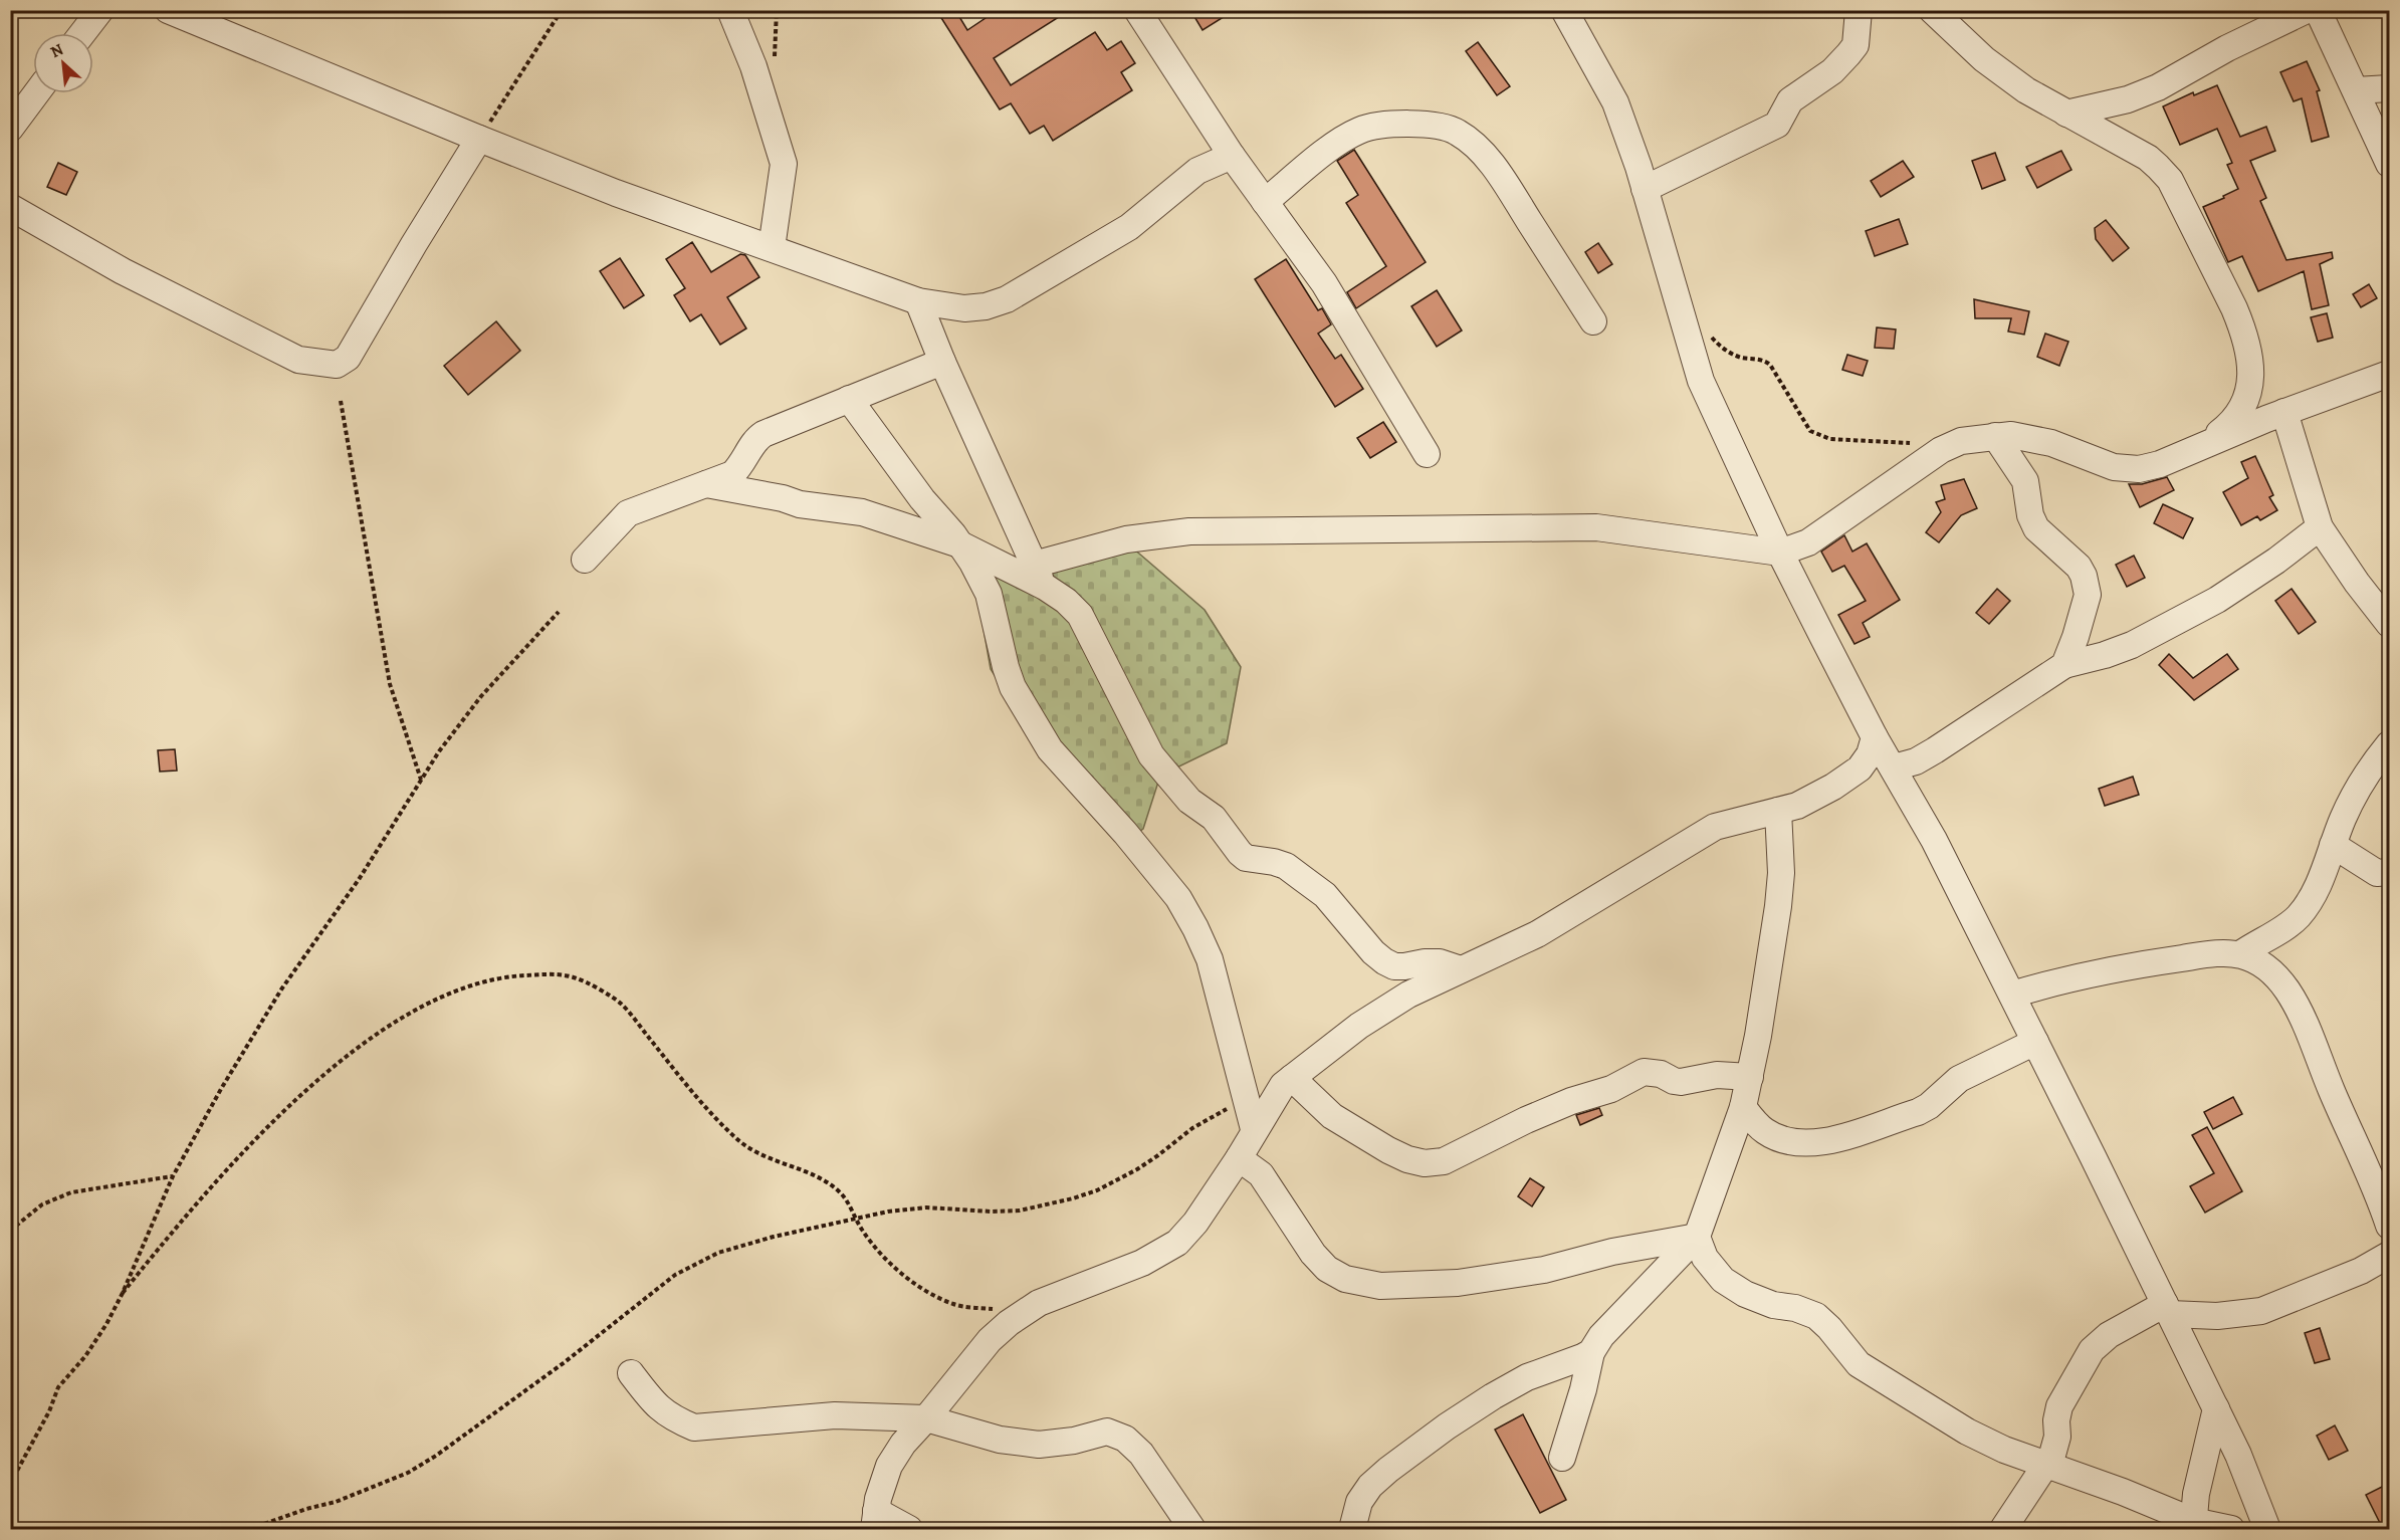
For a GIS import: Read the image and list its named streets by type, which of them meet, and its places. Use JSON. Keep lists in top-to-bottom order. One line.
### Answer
{"north":"top left"}
